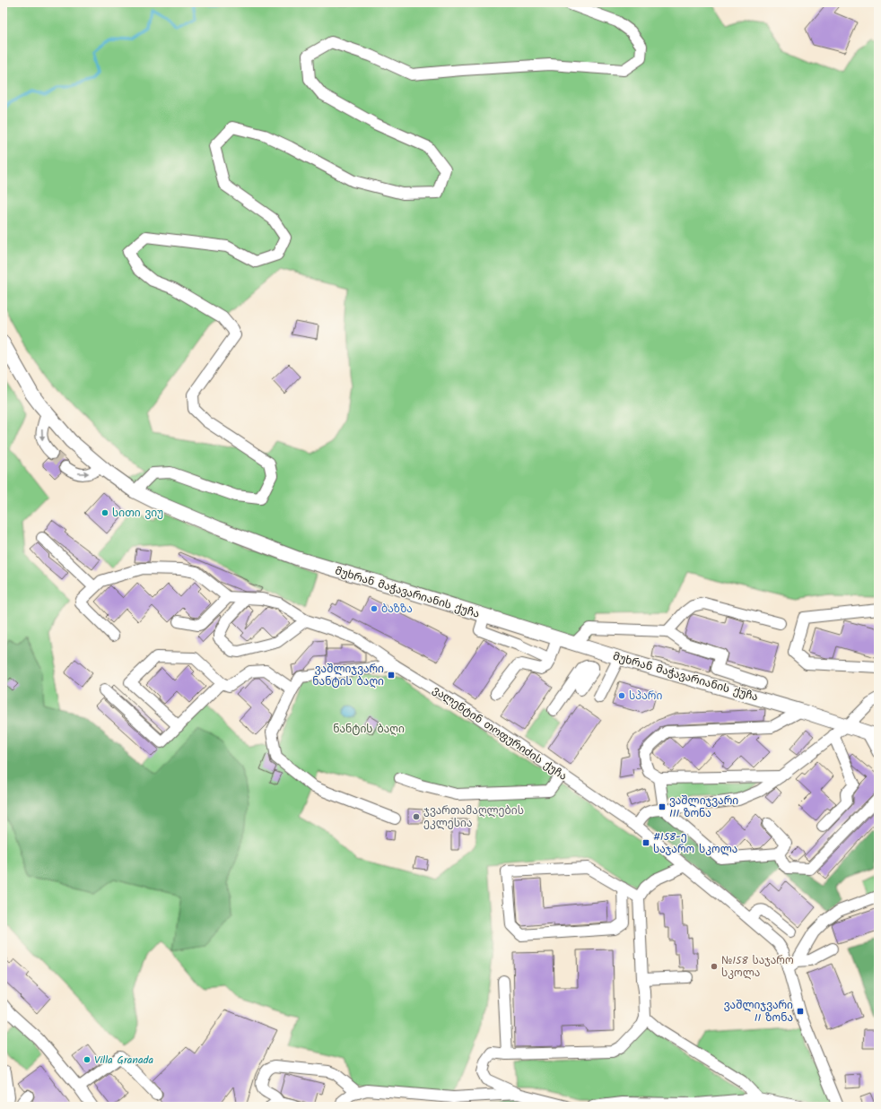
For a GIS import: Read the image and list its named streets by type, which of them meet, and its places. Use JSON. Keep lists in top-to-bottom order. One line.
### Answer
{"streets":{"main road":["მუხრან მაჭავარიანის ქუჩა"],"street":["ვალენტინ თოფურიძის ქუჩა"]},"parks":["ნანტის ბაღი"],"places":{"other":["სითი ვიუ","ბაზზა","სპარი","ჯვართამაღლების ეკლესია","№158 საჯარო სკოლა","Villa Granada"],"transit":["ვაშლიჯვარი ნანტის ბაღი","ვაშლიჯვარი III ზონა","#158-ე საჯარო სკოლა","ვაშლიჯვარი II ზონა"]}}
